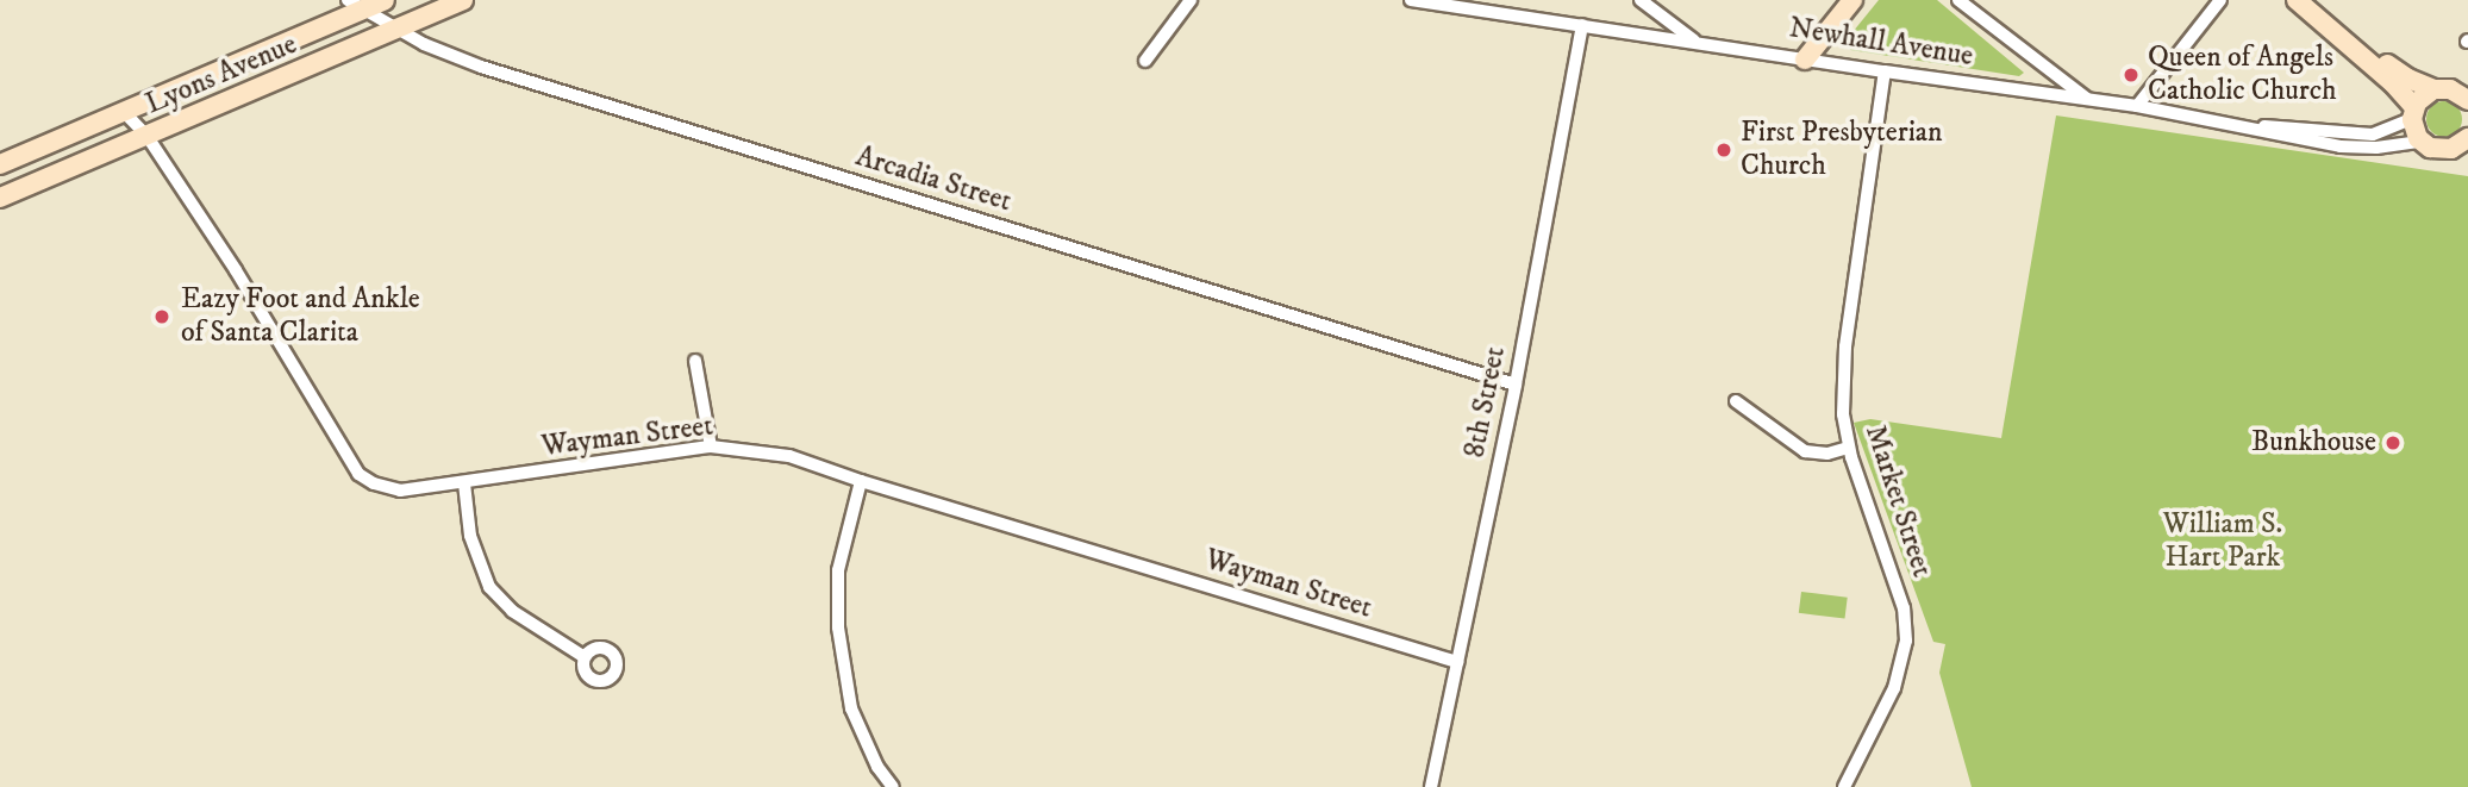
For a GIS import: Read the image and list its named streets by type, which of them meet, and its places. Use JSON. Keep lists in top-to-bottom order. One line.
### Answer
{"streets":{"main road":["Lyons Avenue"],"street":["Newhall Avenue","Arcadia Street","8th Street","Wayman Street","Market Street"]},"crossings":[["Newhall Avenue","8th Street"],["Newhall Avenue","Market Street"],["Lyons Avenue","Arcadia Street"],["Lyons Avenue","Wayman Street"],["Arcadia Street","8th Street"],["8th Street","Wayman Street"]],"parks":["William S. Hart Park"],"places":["Queen of Angels Catholic Church","First Presbyterian Church","Eazy Foot and Ankle of Santa Clarita","Bunkhouse"]}
